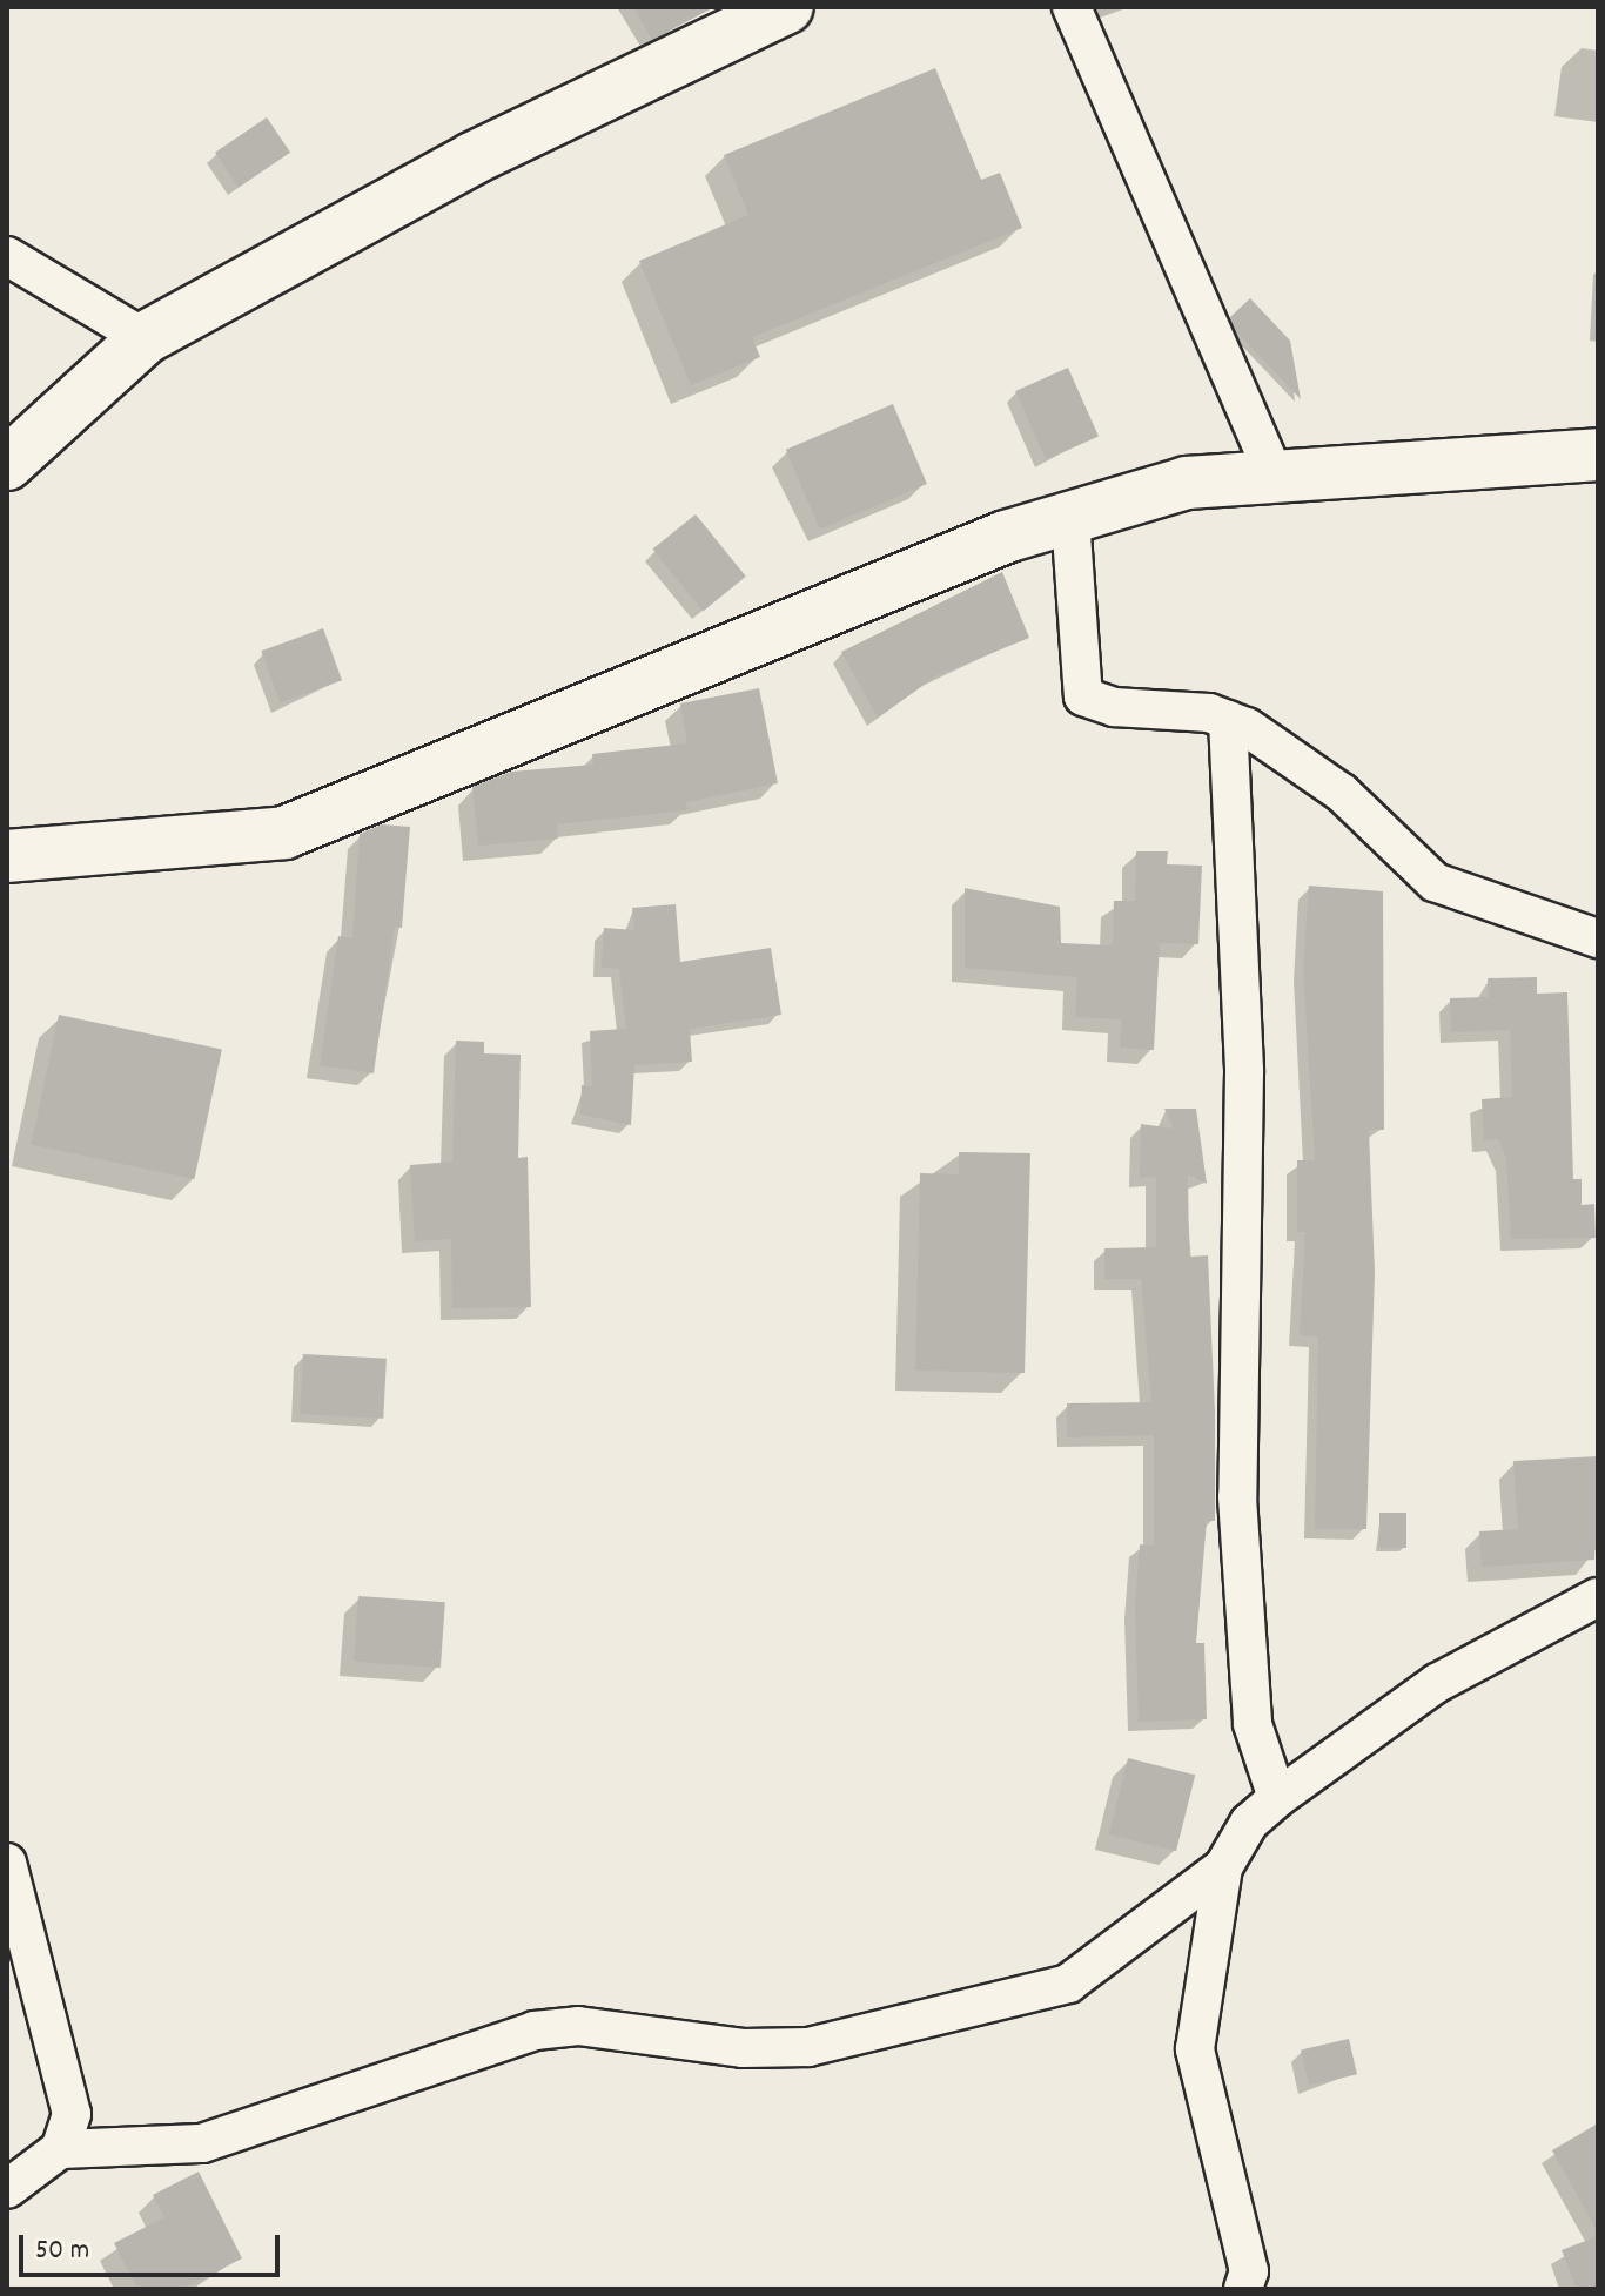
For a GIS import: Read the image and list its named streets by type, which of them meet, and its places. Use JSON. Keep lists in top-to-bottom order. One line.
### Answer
{"scale_bar":"50 m"}
